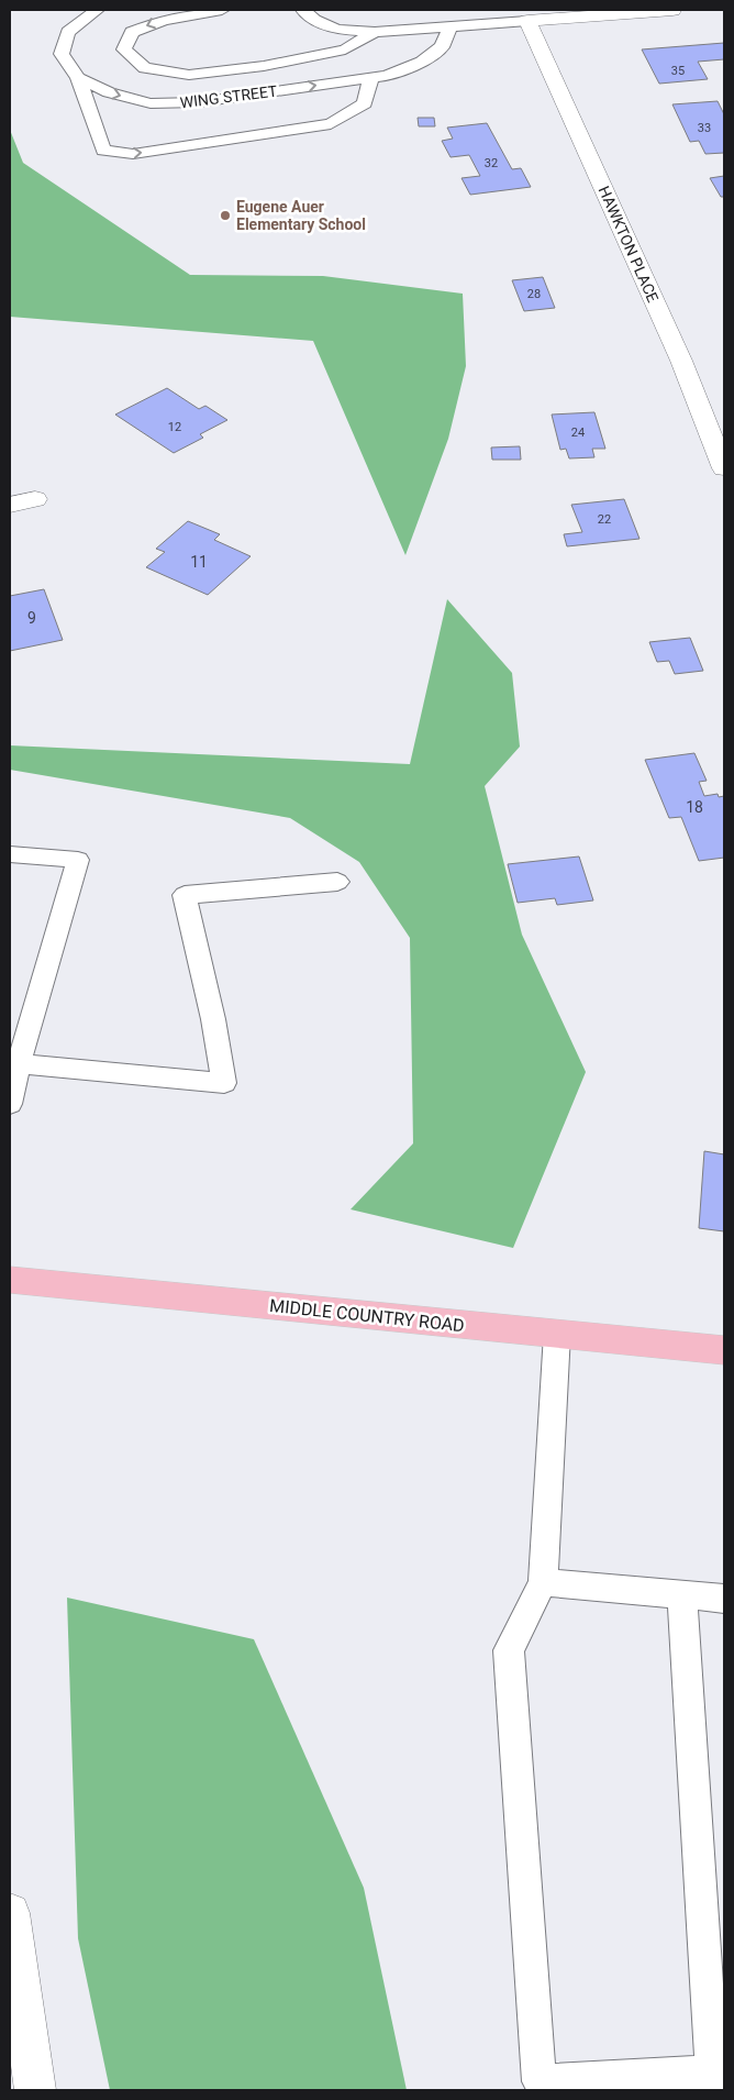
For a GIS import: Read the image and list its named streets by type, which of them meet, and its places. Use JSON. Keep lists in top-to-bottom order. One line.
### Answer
{"streets":{"main road":["MIDDLE COUNTRY ROAD"],"street":["HAWKTON PLACE"],"lane":["WING STREET"]},"one_way":["WING STREET"],"places":["Eugene Auer Elementary School"],"house_numbers":["35","33","32","28","12","24","22","11","9","18"]}
